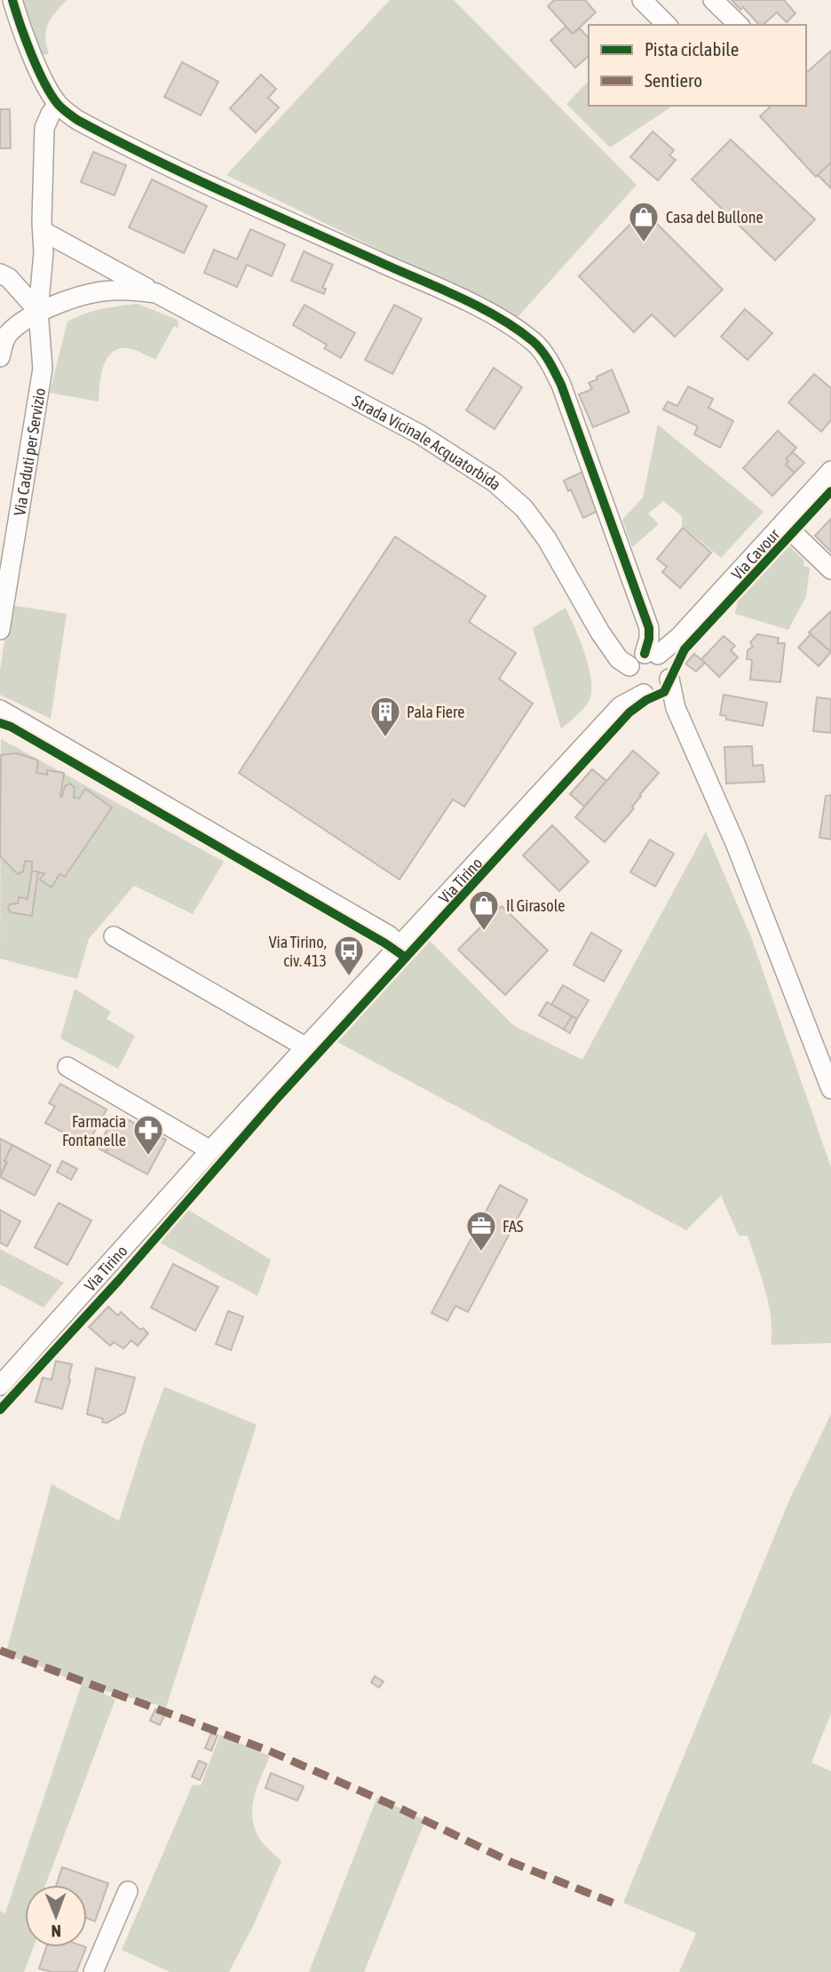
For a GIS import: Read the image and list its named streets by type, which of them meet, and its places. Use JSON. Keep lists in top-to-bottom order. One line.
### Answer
{"streets":{"street":["Strada Vicinale Acquatorbida","Via Caduti per Servizio","Via Cavour","Via Tirino"]},"crossings":[["Strada Vicinale Acquatorbida","Via Caduti per Servizio"],["Strada Vicinale Acquatorbida","Via Cavour"],["Strada Vicinale Acquatorbida","Via Tirino"],["Via Cavour","Via Tirino"]],"places":{"shop":["Casa del Bullone","Il Girasole"],"building":["Pala Fiere"],"bus stop":["Via Tirino, civ. 413"],"pharmacy":["Farmacia Fontanelle"],"office":["FAS"]},"legend":["Pista ciclabile","Sentiero"],"north":"bottom"}
